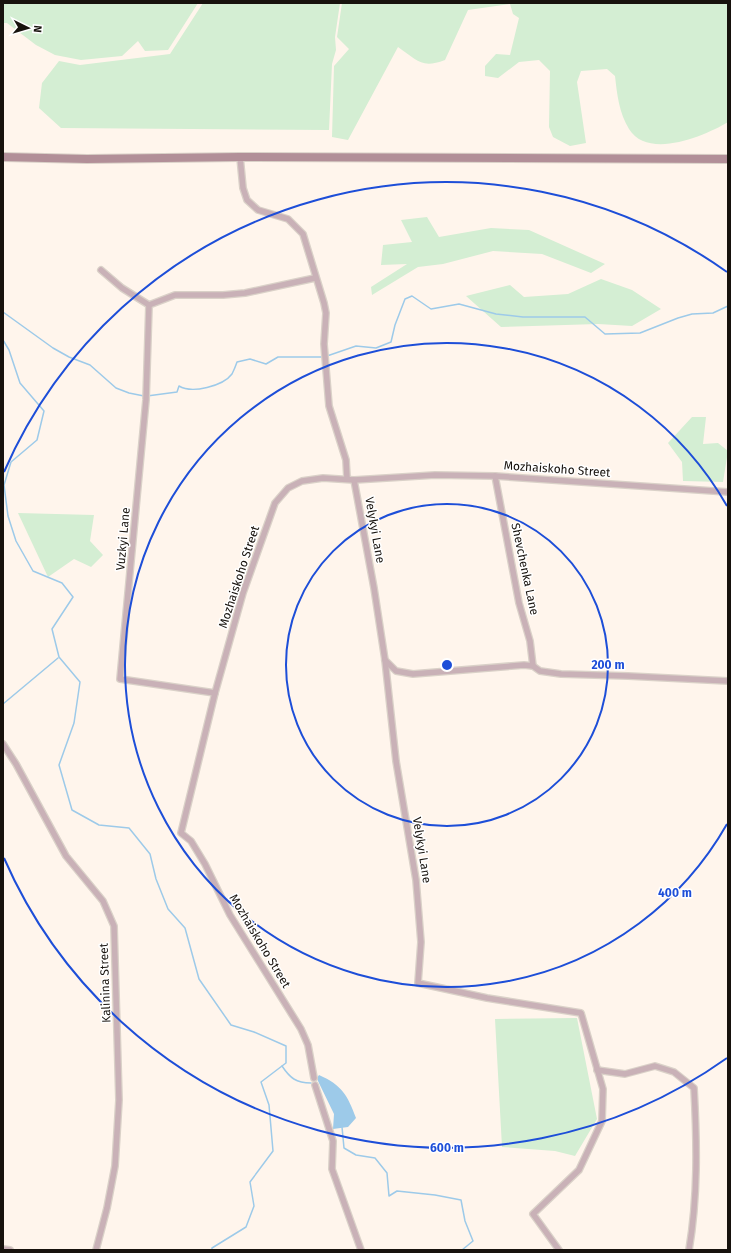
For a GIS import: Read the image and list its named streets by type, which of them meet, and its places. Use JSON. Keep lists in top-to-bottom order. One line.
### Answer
{"streets":{"street":["Mozhaiskoho Street","Velykyi Lane","Vuzkyi Lane","Shevchenka Lane","Kalinina Street"]},"crossings":[["Mozhaiskoho Street","Velykyi Lane"],["Mozhaiskoho Street","Vuzkyi Lane"],["Mozhaiskoho Street","Shevchenka Lane"]],"north":"right","rings":["200 m","400 m","600 m"]}
